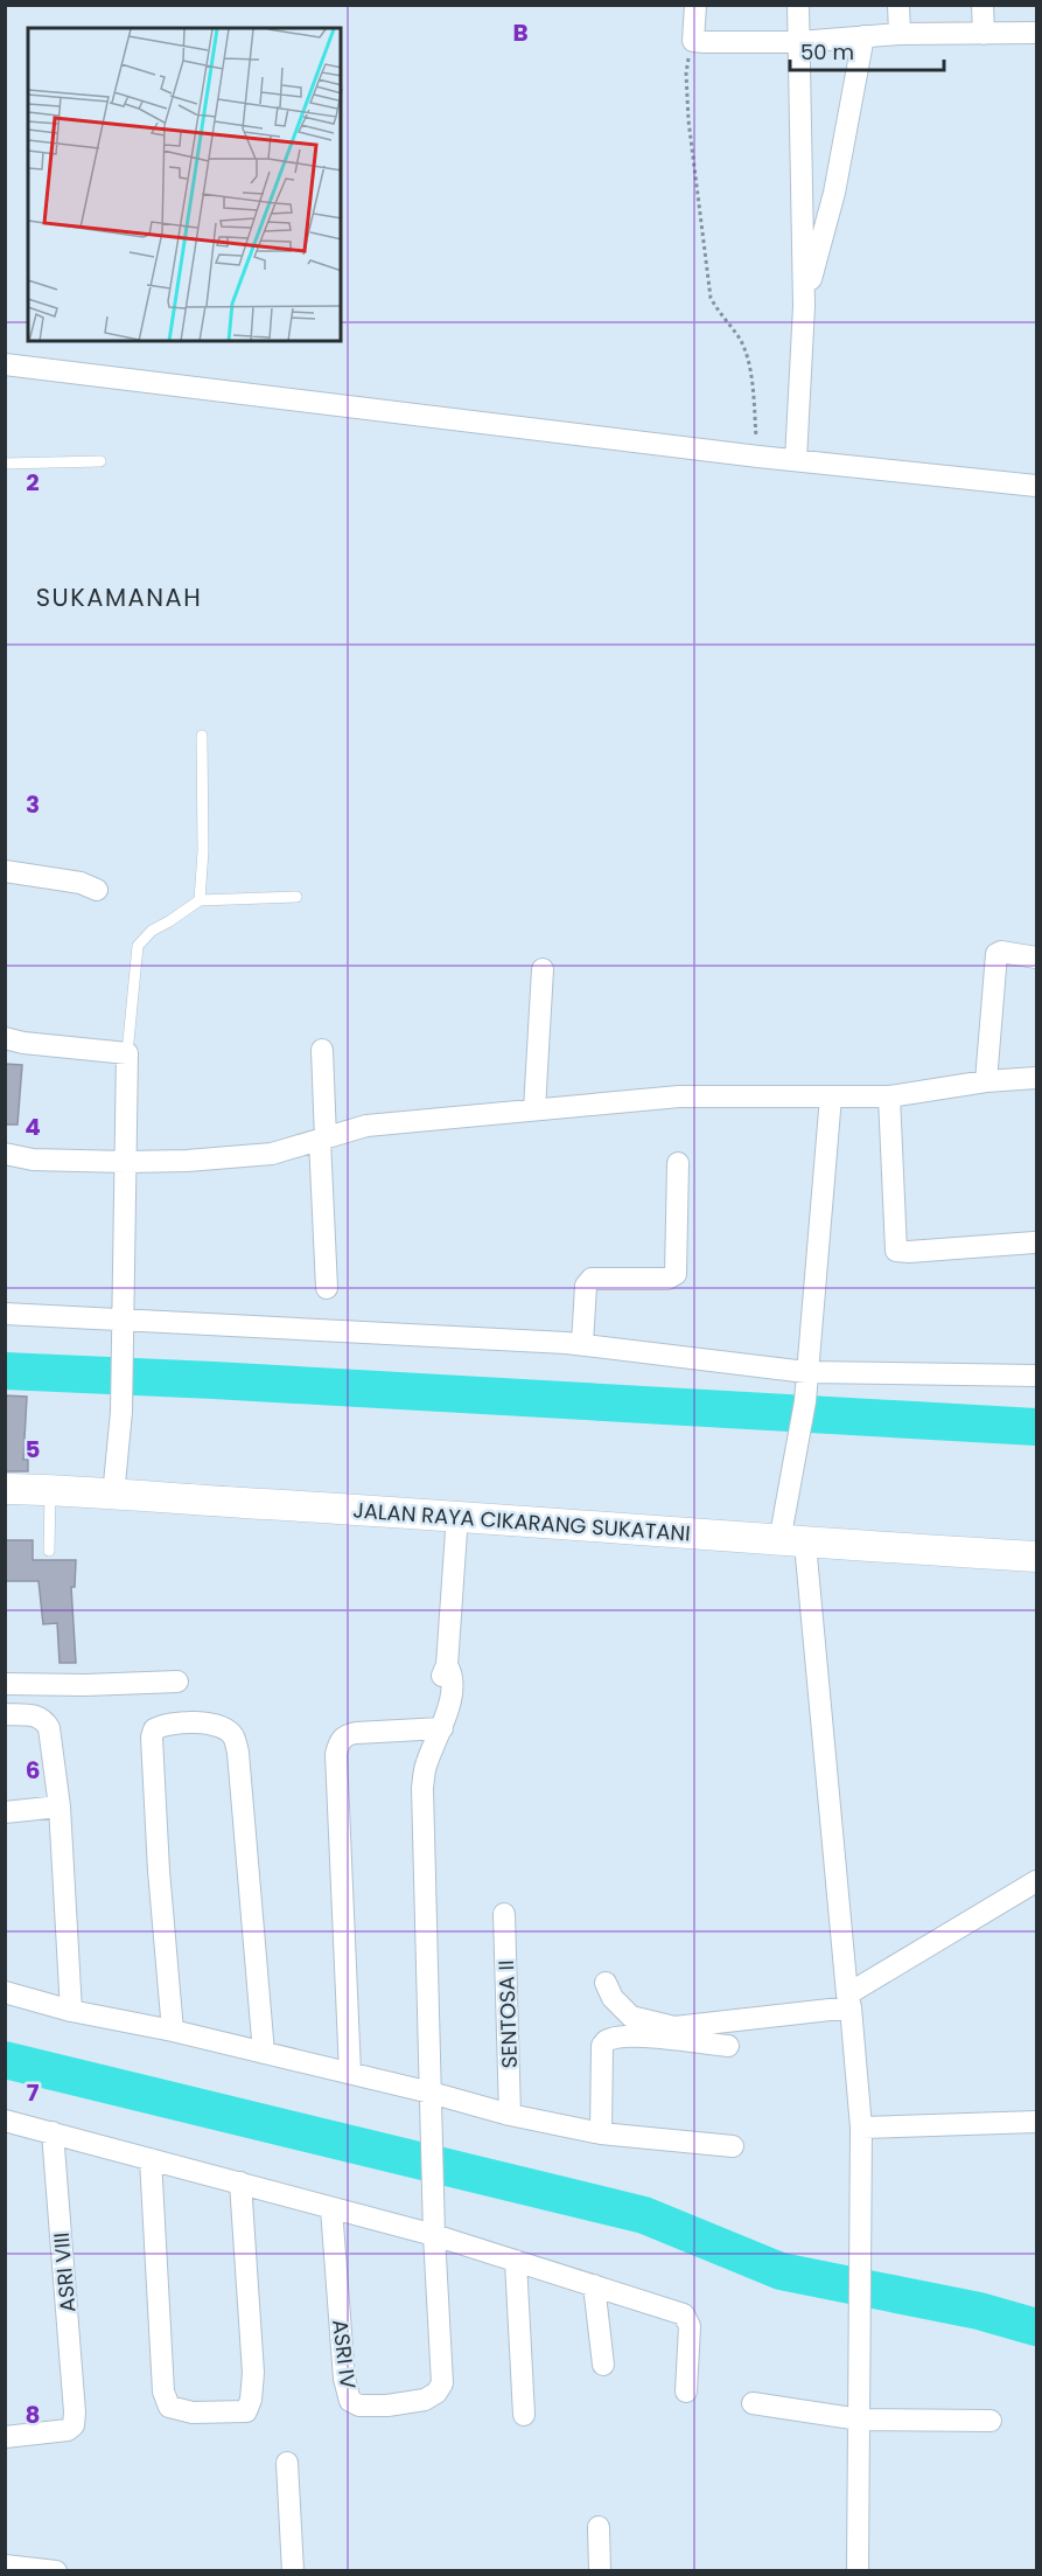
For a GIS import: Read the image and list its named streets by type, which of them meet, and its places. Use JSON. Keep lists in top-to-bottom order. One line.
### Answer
{"streets":{"main road":["JALAN RAYA CIKARANG SUKATANI"],"street":["SENTOSA II","ASRI VIII","ASRI IV"]},"districts":["SUKAMANAH"],"scale_bar":"50 m","grid":{"columns":["B"],"rows":["2","3","4","5","6","7","8"]}}
